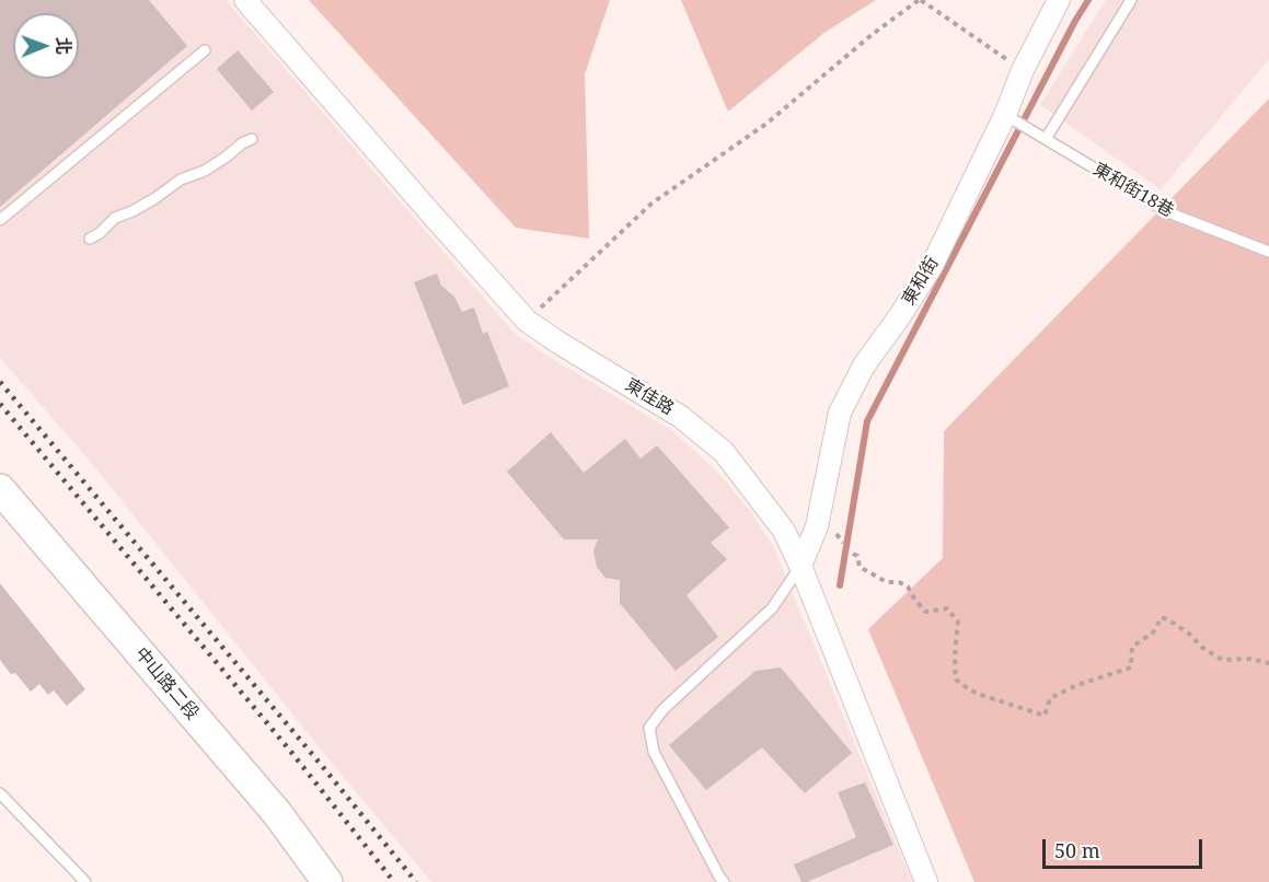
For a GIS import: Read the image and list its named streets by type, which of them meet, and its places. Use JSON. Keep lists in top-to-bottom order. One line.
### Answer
{"streets":{"main road":["中山路二段"],"street":["東和街","東佳路"],"lane":["東和街18巷"]},"crossings":[["東和街18巷","東和街"],["東和街","東佳路"]],"scale_bar":"50 m","north":"right"}
